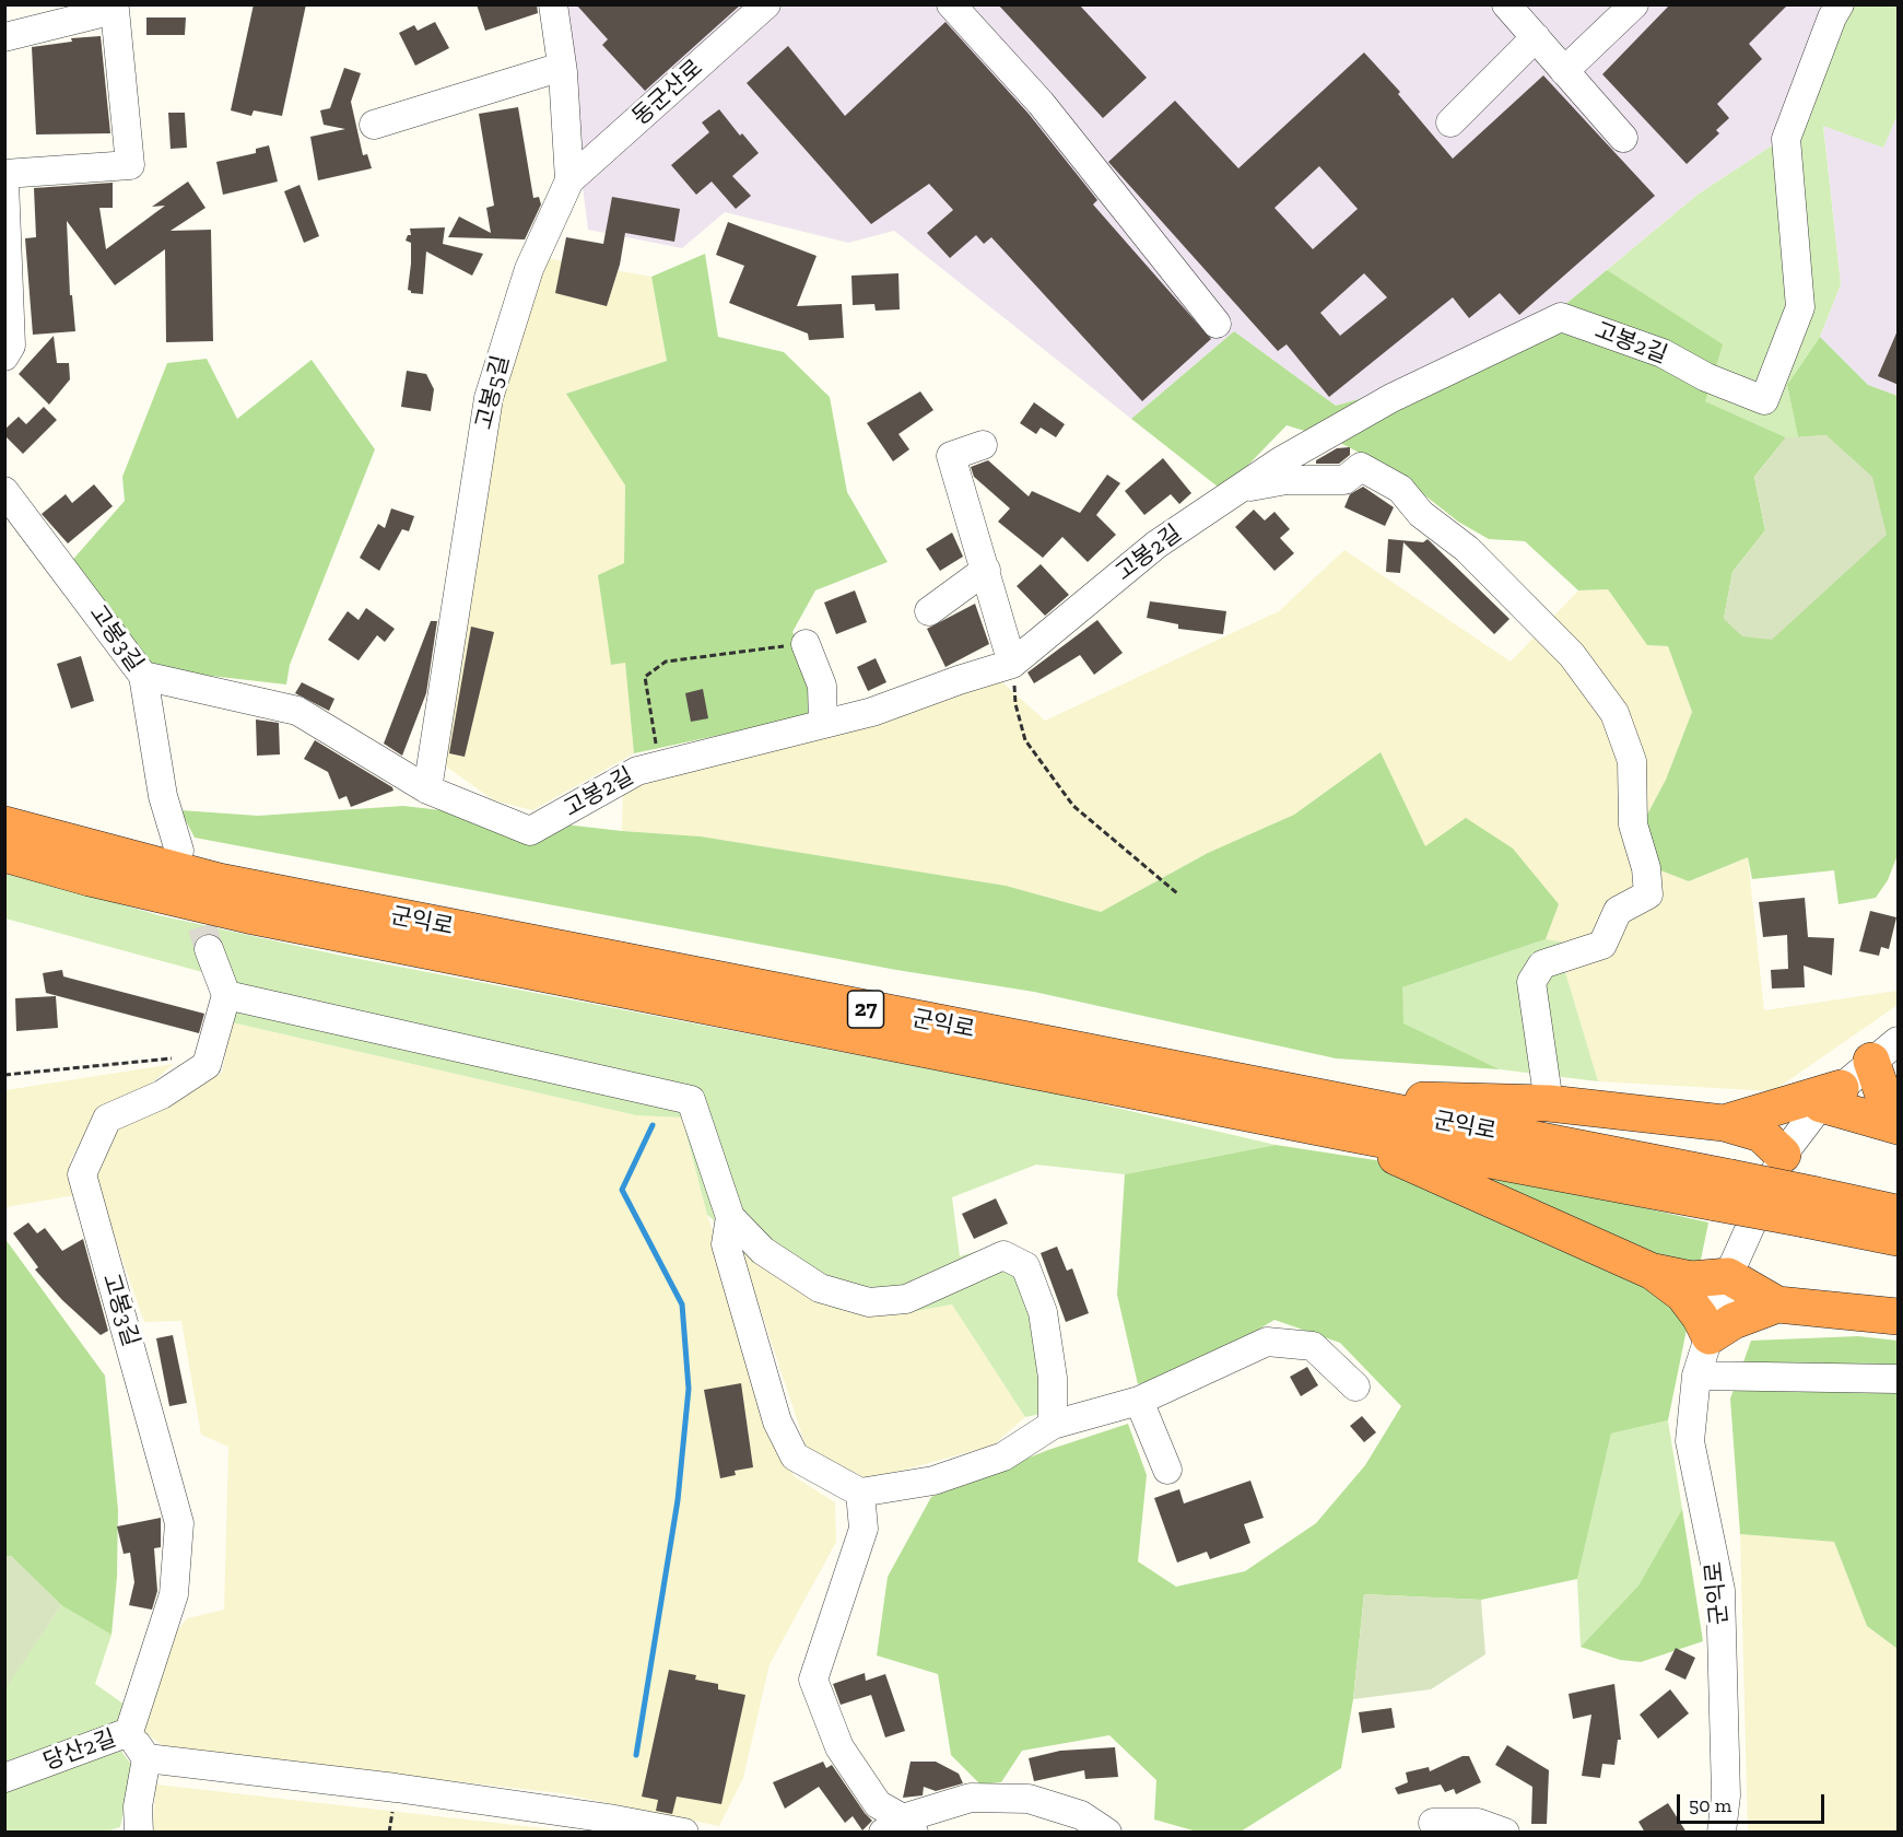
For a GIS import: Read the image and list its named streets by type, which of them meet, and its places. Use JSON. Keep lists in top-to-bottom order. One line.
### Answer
{"streets":{"highway":["군익로","27"],"street":["동군산로","고봉2길","고봉5길","고봉3길","당산2길"]},"crossings":[["동군산로","고봉5길"],["고봉2길","고봉5길"],["고봉2길","고봉3길"],["고봉3길","당산2길"]],"scale_bar":"50 m"}
